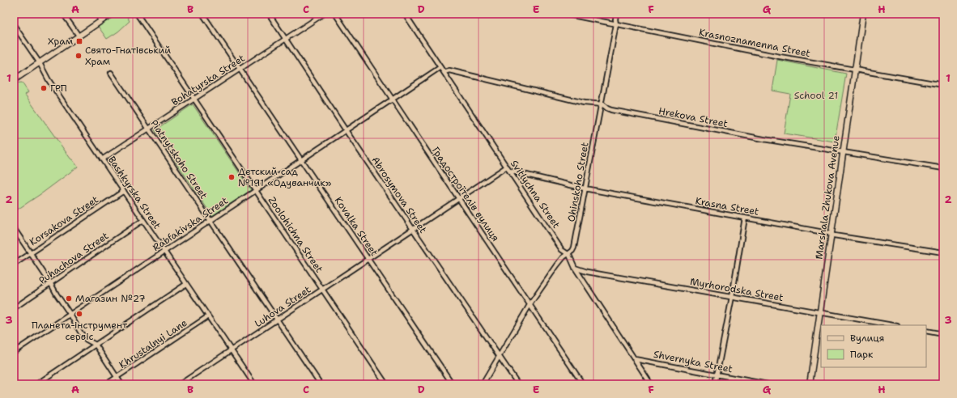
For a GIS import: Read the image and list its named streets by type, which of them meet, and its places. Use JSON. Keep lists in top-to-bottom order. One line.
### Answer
{"streets":{"street":["Krasnoznamenna Street","Bohatyrska Street","Hrekova Street","Piatnytskoho Street","Ohinskoho Street","Bashkyrska Street","Градостроїтелiв вулиця","Svitlychna Street","Abrosymova Street","Marshala Zhukova Avenue","Krasna Street","Korsakova Street","Rabfakivska Street","Kovalka Street","Zoolohichna Street","Puhachova Street","Myrhorodska Street","Luhova Street","Khrustalnyi Lane","Shvernyka Street"]},"crossings":[["Krasnoznamenna Street","Ohinskoho Street"],["Krasnoznamenna Street","Marshala Zhukova Avenue"],["Bohatyrska Street","Piatnytskoho Street"],["Bohatyrska Street","Bashkyrska Street"],["Bohatyrska Street","Abrosymova Street"],["Bohatyrska Street","Kovalka Street"],["Bohatyrska Street","Zoolohichna Street"],["Hrekova Street","Ohinskoho Street"],["Hrekova Street","Svitlychna Street"],["Hrekova Street","Marshala Zhukova Avenue"],["Piatnytskoho Street","Rabfakivska Street"],["Piatnytskoho Street","Luhova Street"],["Ohinskoho Street","Градостроїтелiв вулиця"],["Ohinskoho Street","Svitlychna Street"],["Ohinskoho Street","Abrosymova Street"],["Ohinskoho Street","Krasna Street"],["Bashkyrska Street","Korsakova Street"],["Bashkyrska Street","Rabfakivska Street"],["Bashkyrska Street","Puhachova Street"],["Bashkyrska Street","Luhova Street"],["Bashkyrska Street","Khrustalnyi Lane"],["Градостроїтелiв вулиця","Rabfakivska Street"],["Градостроїтелiв вулиця","Luhova Street"],["Svitlychna Street","Krasna Street"],["Svitlychna Street","Rabfakivska Street"],["Svitlychna Street","Myrhorodska Street"],["Svitlychna Street","Luhova Street"],["Svitlychna Street","Shvernyka Street"],["Abrosymova Street","Rabfakivska Street"],["Abrosymova Street","Luhova Street"],["Marshala Zhukova Avenue","Krasna Street"],["Marshala Zhukova Avenue","Myrhorodska Street"],["Rabfakivska Street","Kovalka Street"],["Rabfakivska Street","Zoolohichna Street"],["Kovalka Street","Luhova Street"],["Zoolohichna Street","Luhova Street"]],"parks":["School 21"],"places":{"transit":["Храм"],"other":["Свято-Гнатівський Храм","ГРП","Детский сад №191 «Одуванчик»","Магазин №27","Планета-інструмент сервіс"]},"legend":["Вулиця","Парк"],"grid":{"columns":["A","B","C","D","E","F","G","H"],"rows":["1","2","3"]}}
